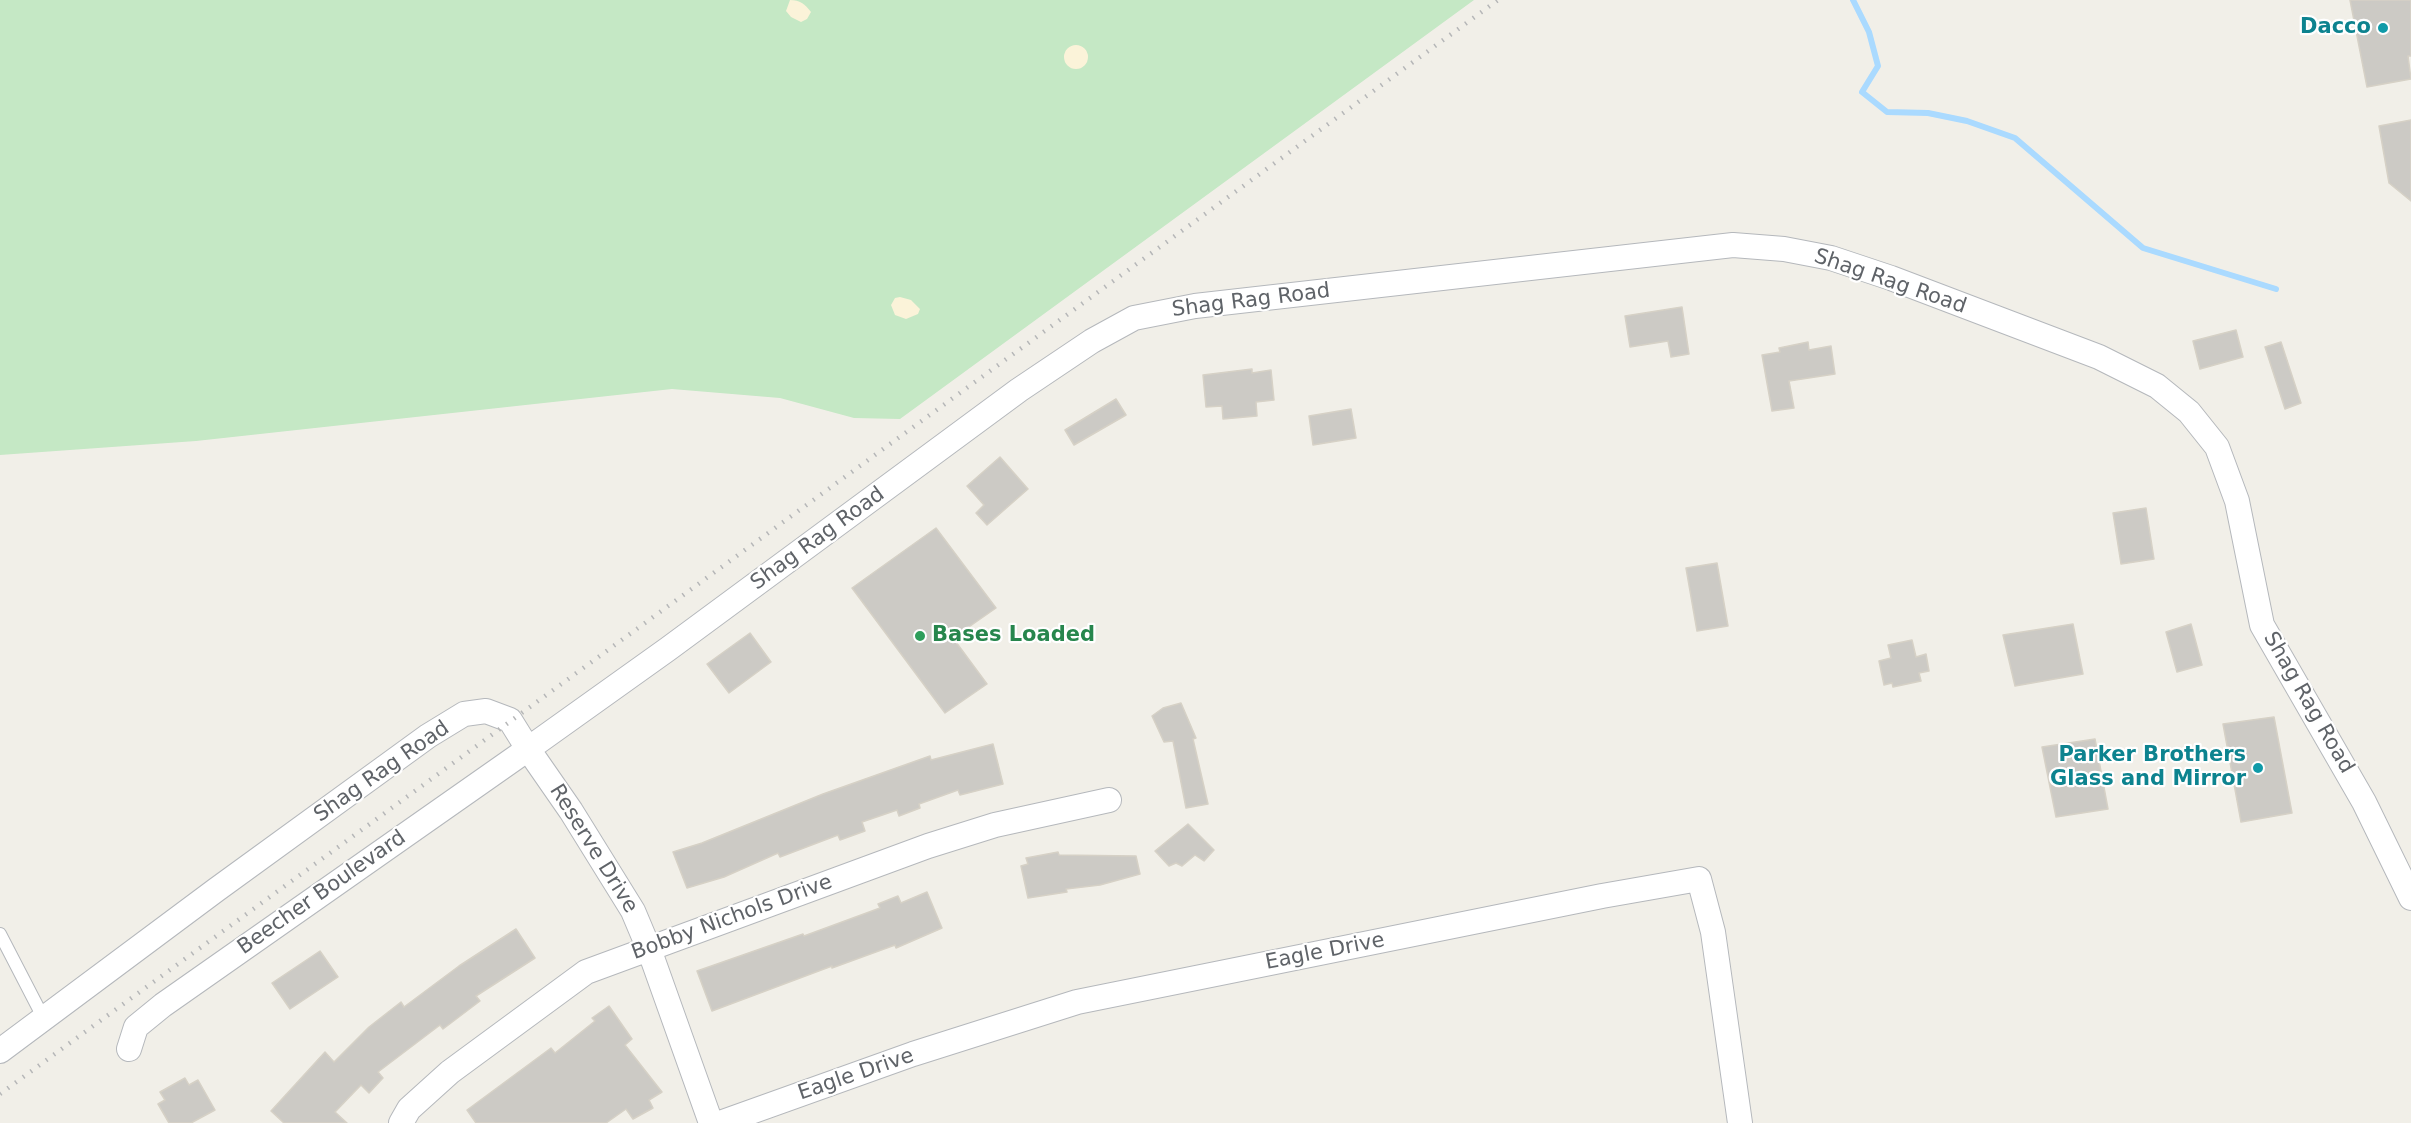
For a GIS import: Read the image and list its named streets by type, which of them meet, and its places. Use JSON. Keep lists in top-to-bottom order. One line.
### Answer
{"streets":{"street":["Shag Rag Road","Reserve Drive","Beecher Boulevard","Bobby Nichols Drive","Eagle Drive"]},"crossings":[["Shag Rag Road","Reserve Drive"],["Shag Rag Road","Beecher Boulevard"],["Reserve Drive","Beecher Boulevard"],["Reserve Drive","Bobby Nichols Drive"]],"places":["Dacco","Bases Loaded","Parker Brothers Glass and Mirror"]}
